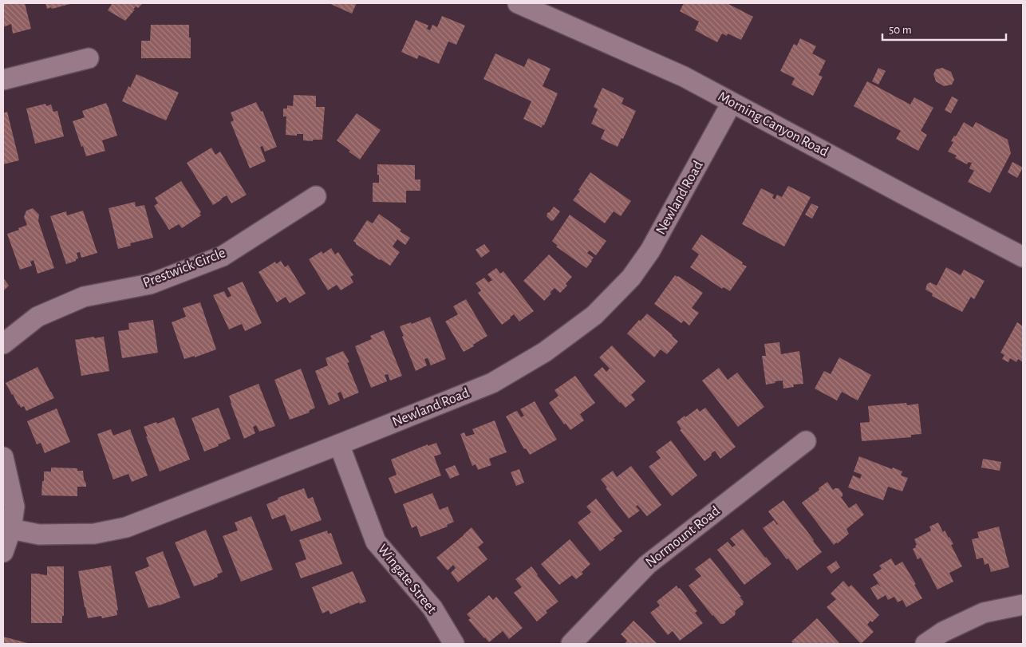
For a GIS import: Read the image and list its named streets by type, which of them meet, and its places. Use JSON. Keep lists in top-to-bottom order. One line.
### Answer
{"streets":{"street":["Morning Canyon Road","Newland Road","Prestwick Circle","Normount Road","Wingate Street"]},"crossings":[["Morning Canyon Road","Newland Road"],["Newland Road","Wingate Street"]],"scale_bar":"50 m"}
